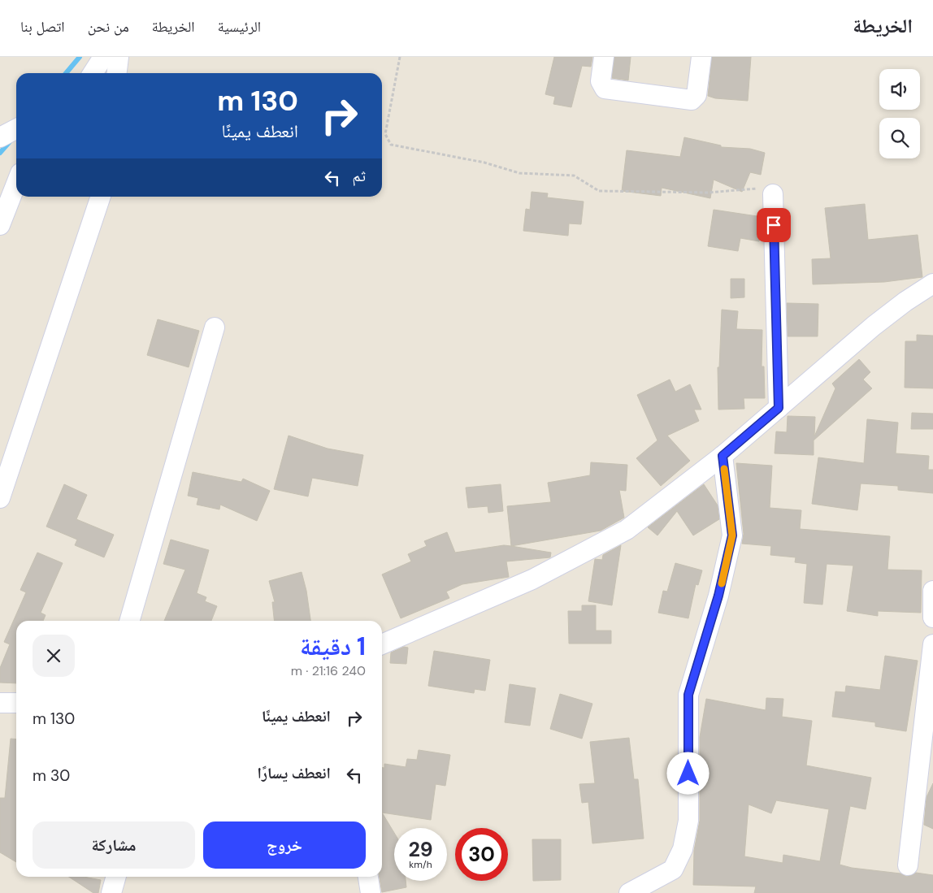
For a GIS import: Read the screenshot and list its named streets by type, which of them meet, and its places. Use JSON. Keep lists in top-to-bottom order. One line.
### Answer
{"page":{"header":"الخريطة","nav":["الرئيسية","الخريطة","من نحن","اتصل بنا"],"turn":["130 m","انعطف يمينًا"],"then":"ثم","heading":["1 دقيقة","240 m · 21:16"],"list":[{"name":"انعطف يمينًا","value":"130 m"},{"name":"انعطف يسارًا","value":"30 m"}],"buttons":["خروج","مشاركة"],"speed":"29 km/h","limit":"30"}}
